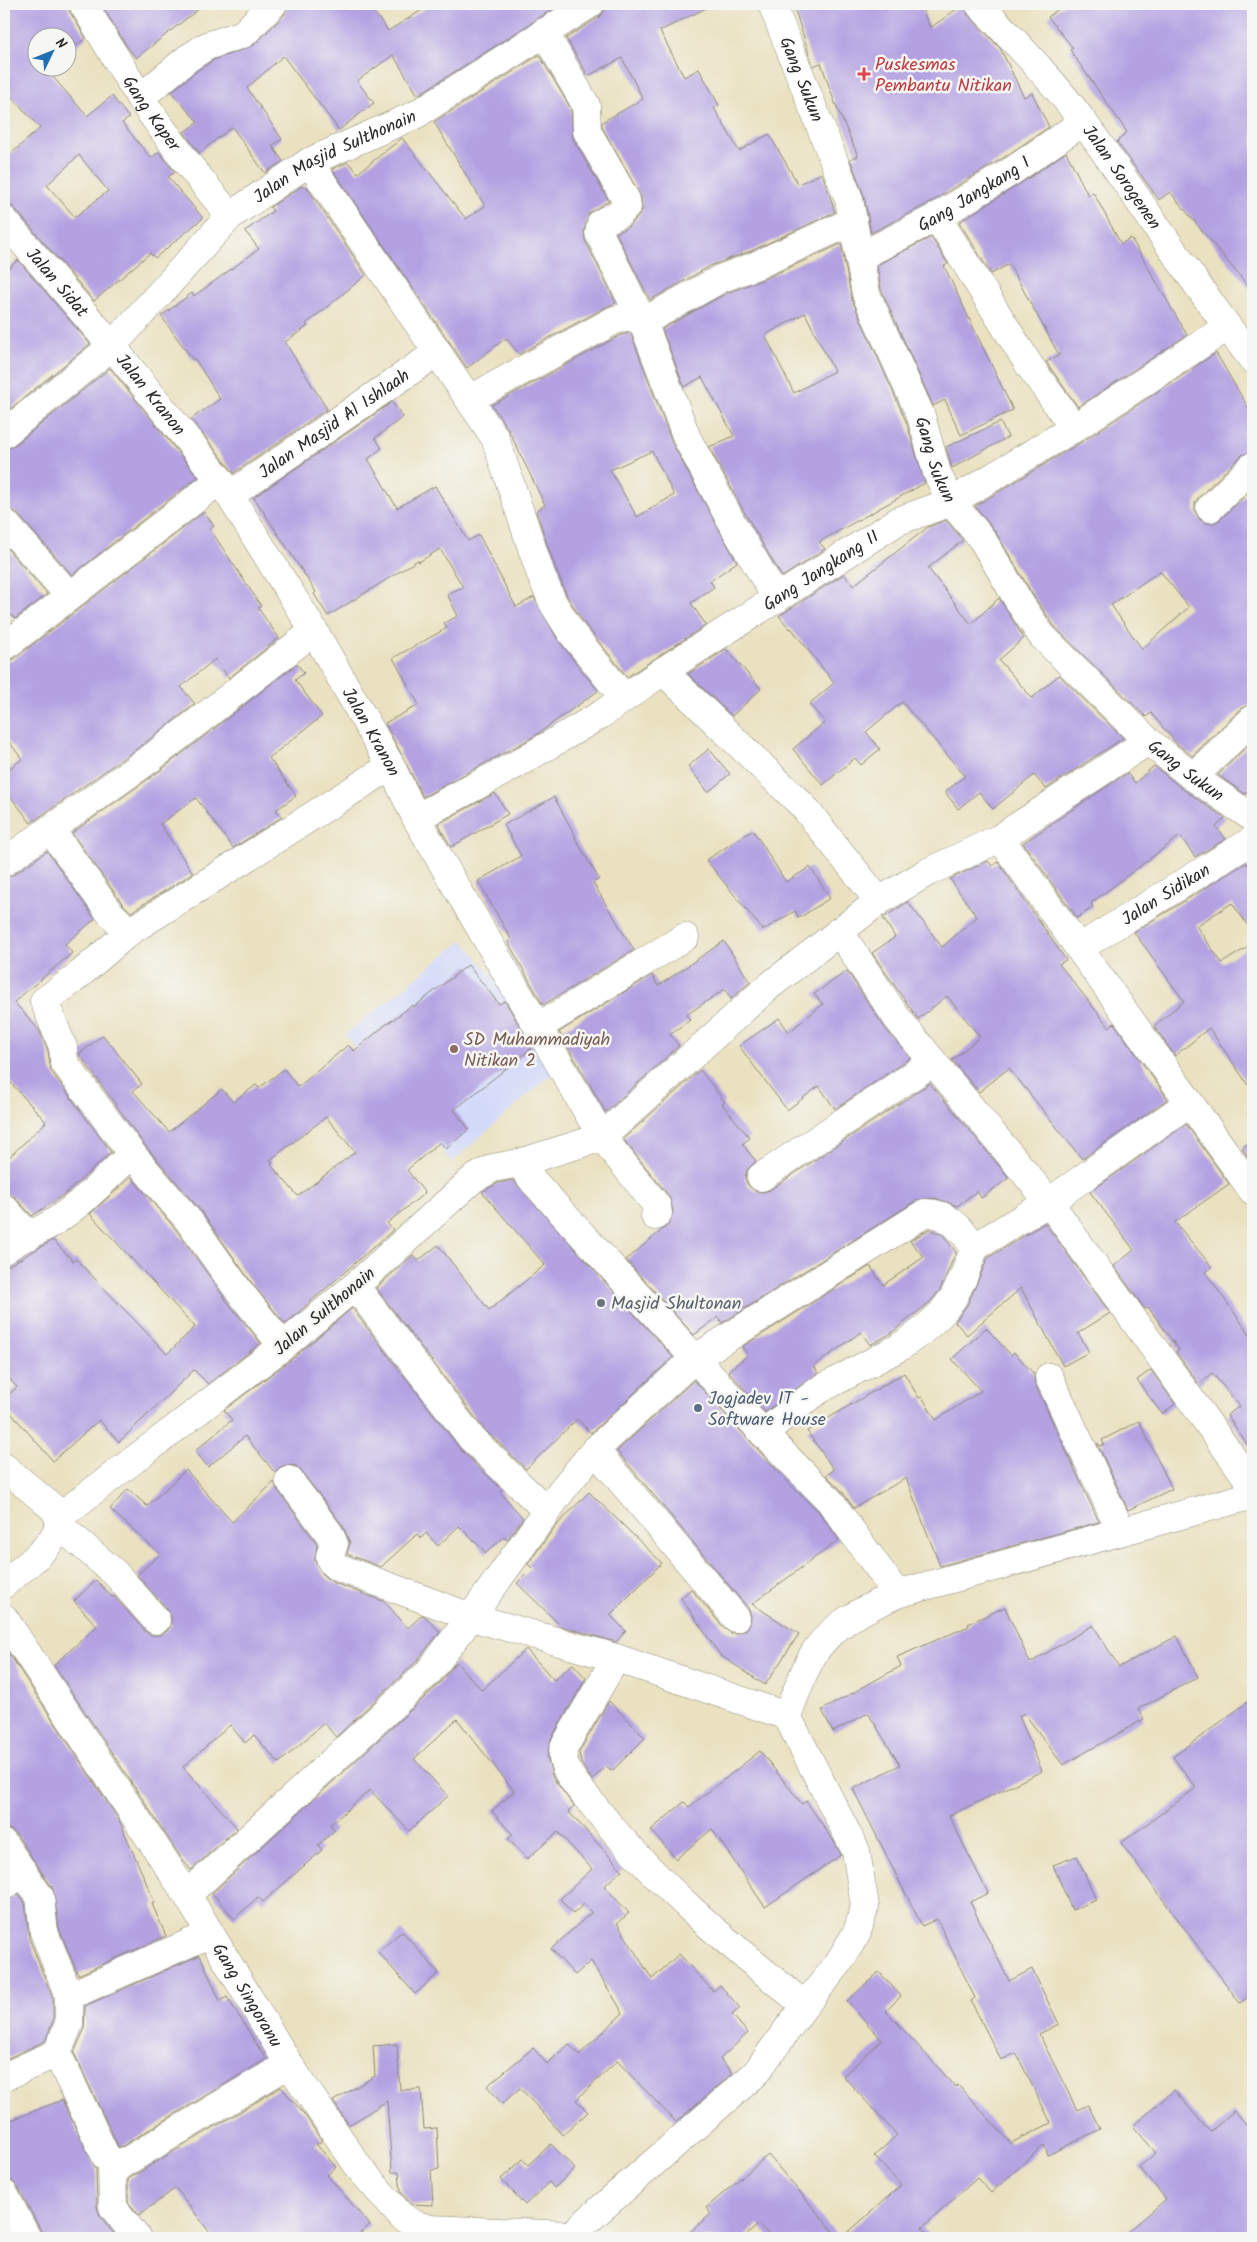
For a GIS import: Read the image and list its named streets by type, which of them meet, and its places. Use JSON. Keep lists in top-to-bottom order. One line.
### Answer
{"streets":{"street":["Gang Sukun","Gang Kaper","Jalan Masjid Sulthonain","Jalan Sorogenen","Gang Jangkang I","Jalan Sidat","Jalan Kranon","Jalan Masjid Al Ishlaah","Gang Jangkang II","Jalan Sidikan","Jalan Sulthonain","Gang Singoranu"]},"crossings":[["Gang Sukun","Gang Jangkang I"],["Gang Sukun","Gang Jangkang II"],["Gang Kaper","Jalan Masjid Sulthonain"],["Jalan Masjid Sulthonain","Jalan Sidat"],["Jalan Masjid Sulthonain","Jalan Kranon"],["Jalan Sorogenen","Gang Jangkang I"],["Jalan Sorogenen","Gang Jangkang II"],["Jalan Sidat","Jalan Kranon"],["Jalan Kranon","Jalan Masjid Al Ishlaah"],["Jalan Kranon","Gang Jangkang II"],["Jalan Kranon","Jalan Sulthonain"]],"places":{"health":["Puskesmas Pembantu Nitikan"],"other":["SD Muhammadiyah Nitikan 2","Masjid Shultonan","Jogjadev IT - Software House"]},"north":"top right"}
